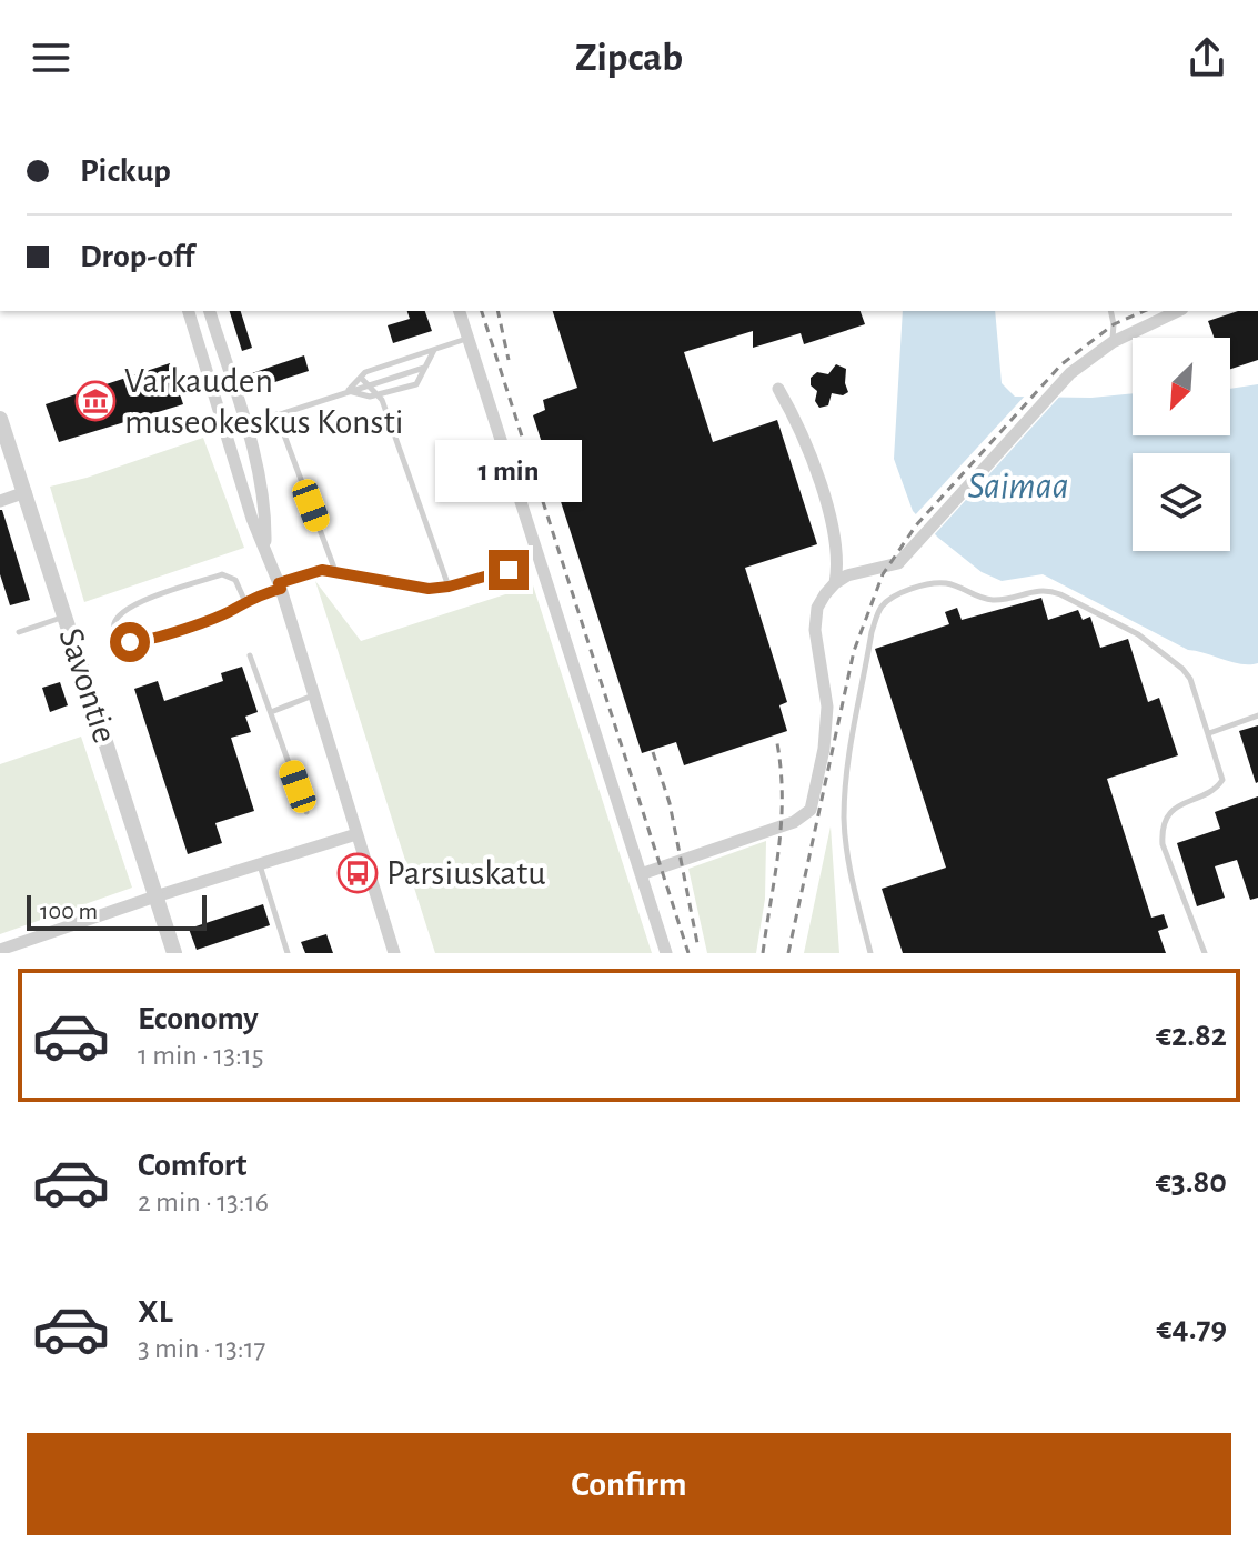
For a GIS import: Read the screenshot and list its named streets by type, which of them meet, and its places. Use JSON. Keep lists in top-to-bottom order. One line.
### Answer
{"streets":{"street":["Savontie"]},"water":["Saimaa"],"places":{"museum":["Varkauden museokeskus Konsti"],"bus stop":["Parsiuskatu"]},"scale_bar":"100 m","north":"bottom left","page":{"header":"Zipcab","banner":["Pickup","Drop-off"],"bubble":"1 min","scale":"100 m","list":[{"name":"Economy","note":"1 min · 13:15","value":"€2.82"},{"name":"Comfort","note":"2 min · 13:16","value":"€3.80"},{"name":"XL","note":"3 min · 13:17","value":"€4.79"}],"buttons":"Confirm"}}
